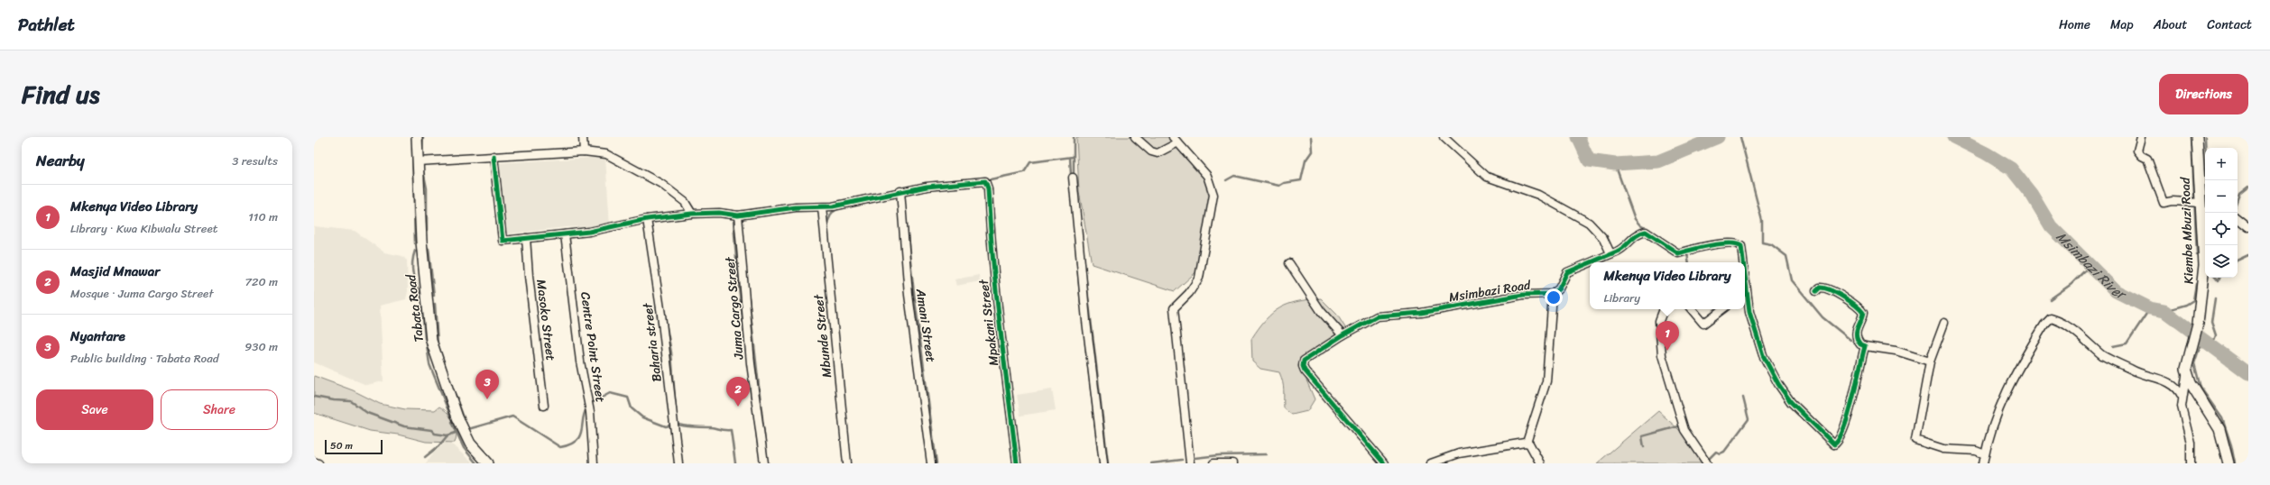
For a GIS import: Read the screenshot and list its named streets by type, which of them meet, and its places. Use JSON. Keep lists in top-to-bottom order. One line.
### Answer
{"streets":{"main road":["Kiembe Mbuzi Road","Tabata Road"],"street":["Msimbazi Road","Juma Cargo Street","Masoko Street","Mpakani Street","Amani Street","Mbunde Street","Baharia street","Centre Point Street"]},"crossings":[["Mpakani Street","Amani Street"]],"water":["Msimbazi River"],"scale_bar":"50 m","page":{"header":"Pathlet","nav":["Home","Map","About","Contact"],"title":"Find us","buttons":["Directions",["Save","Share"]],"heading":["Nearby","3 results"],"map_buttons":["+","−"],"list":[{"mark":"1","name":"Mkenya Video Library","note":"Library · Kwa Kibwalu Street","value":"110 m"},{"mark":"2","name":"Masjid Mnawar","note":"Mosque · Juma Cargo Street","value":"720 m"},{"mark":"3","name":"Nyantare","note":"Public building · Tabata Road","value":"930 m"}],"popup":["Mkenya Video Library","Library"],"pins":["1","3","2"],"scale":"50 m"}}
